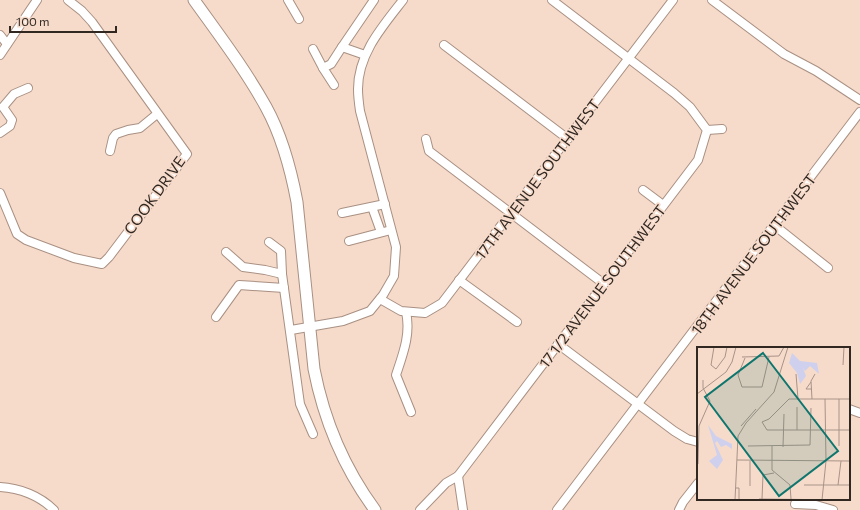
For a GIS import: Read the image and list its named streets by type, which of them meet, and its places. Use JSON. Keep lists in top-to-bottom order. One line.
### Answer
{"streets":{"street":["17TH AVENUE SOUTHWEST","COOK DRIVE","18TH AVENUE SOUTHWEST","17 1/2 AVENUE SOUTHWEST"]},"scale_bar":"100 m"}
